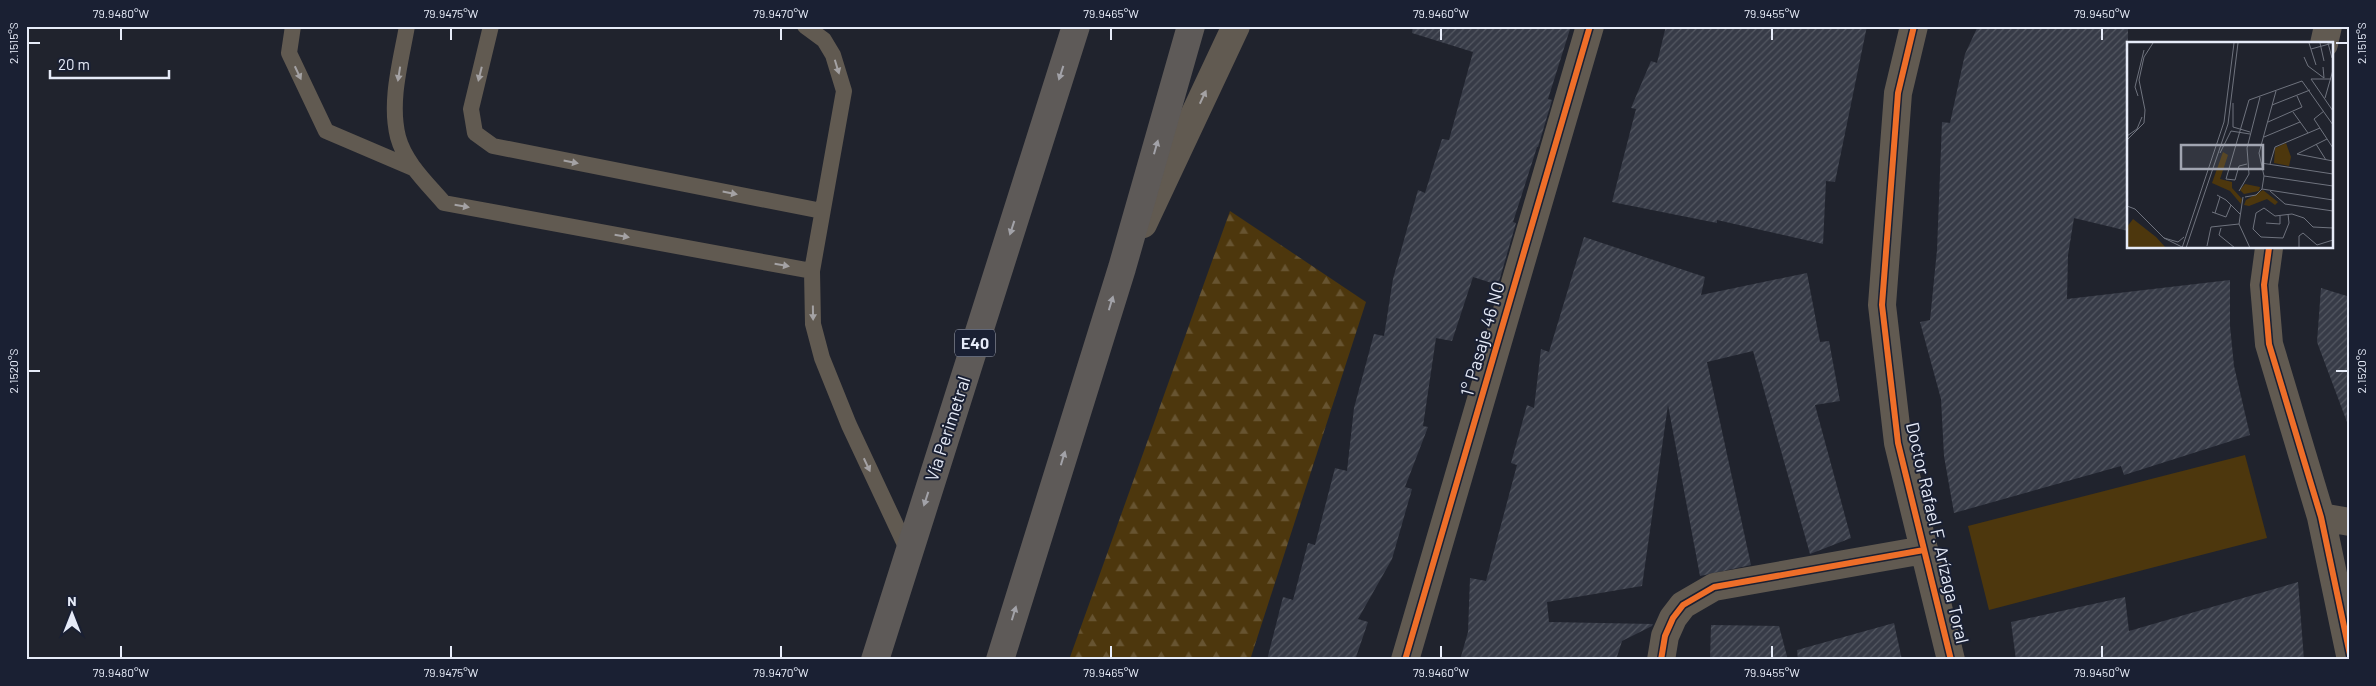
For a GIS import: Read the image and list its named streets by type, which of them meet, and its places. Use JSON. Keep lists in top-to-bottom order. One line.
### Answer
{"streets":{"highway":["E40","Vía Perimetral"],"street":["1° Pasaje 46 NO","Doctor Rafael F. Arízaga Toral"]},"scale_bar":"20 m","north":"top","coordinates":["79.9480°W","79.9475°W","79.9470°W","79.9465°W","79.9460°W","79.9455°W","79.9450°W","2.1515°S","2.1520°S"]}
